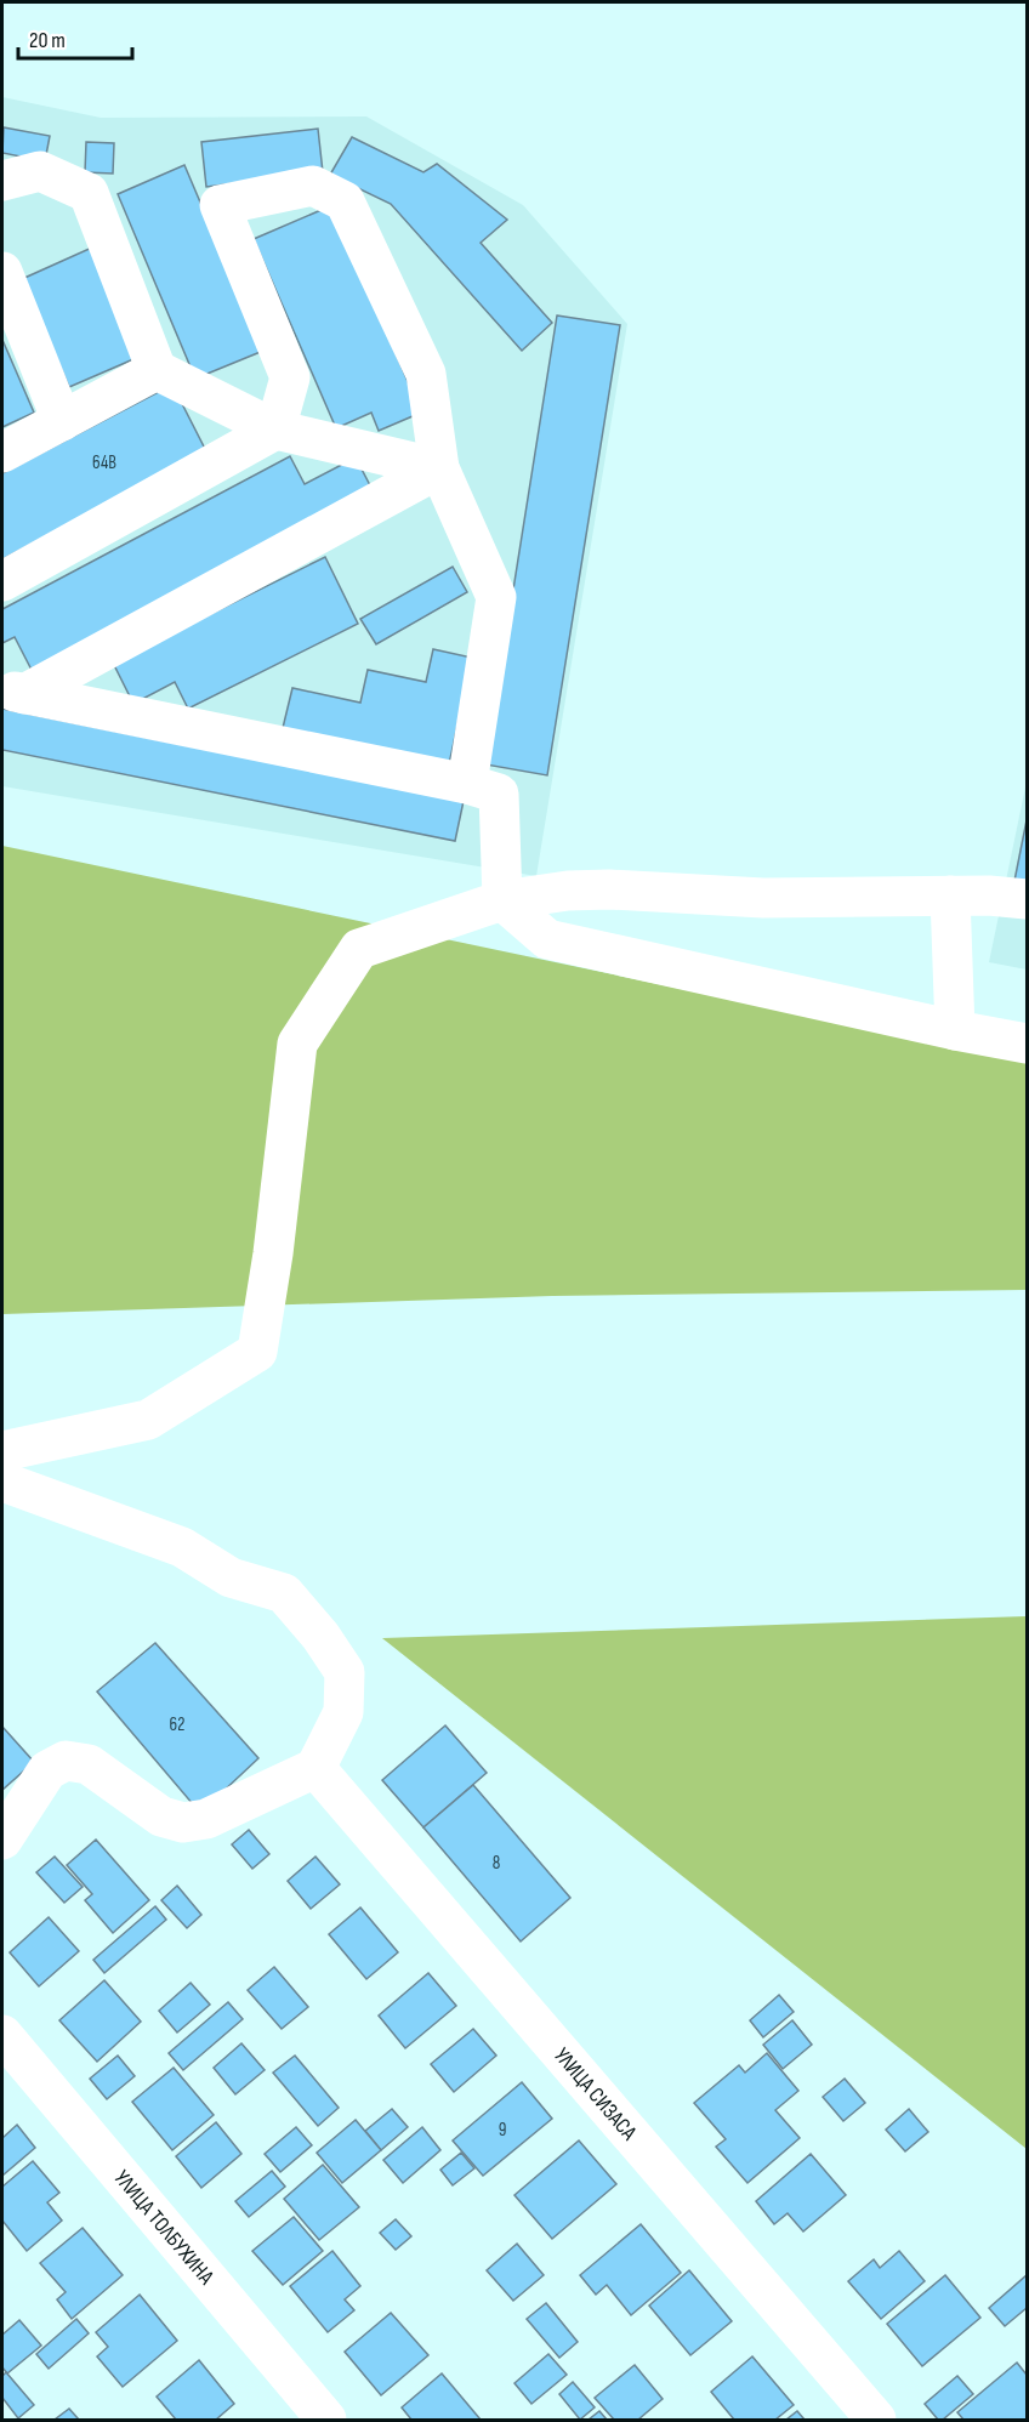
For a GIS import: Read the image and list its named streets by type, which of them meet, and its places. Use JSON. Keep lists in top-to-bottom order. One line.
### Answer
{"streets":{"street":["УЛИЦА СИЗАСА","УЛИЦА ТОЛБУХИНА"]},"house_numbers":["64В","62","8","9"],"scale_bar":"20 m"}
